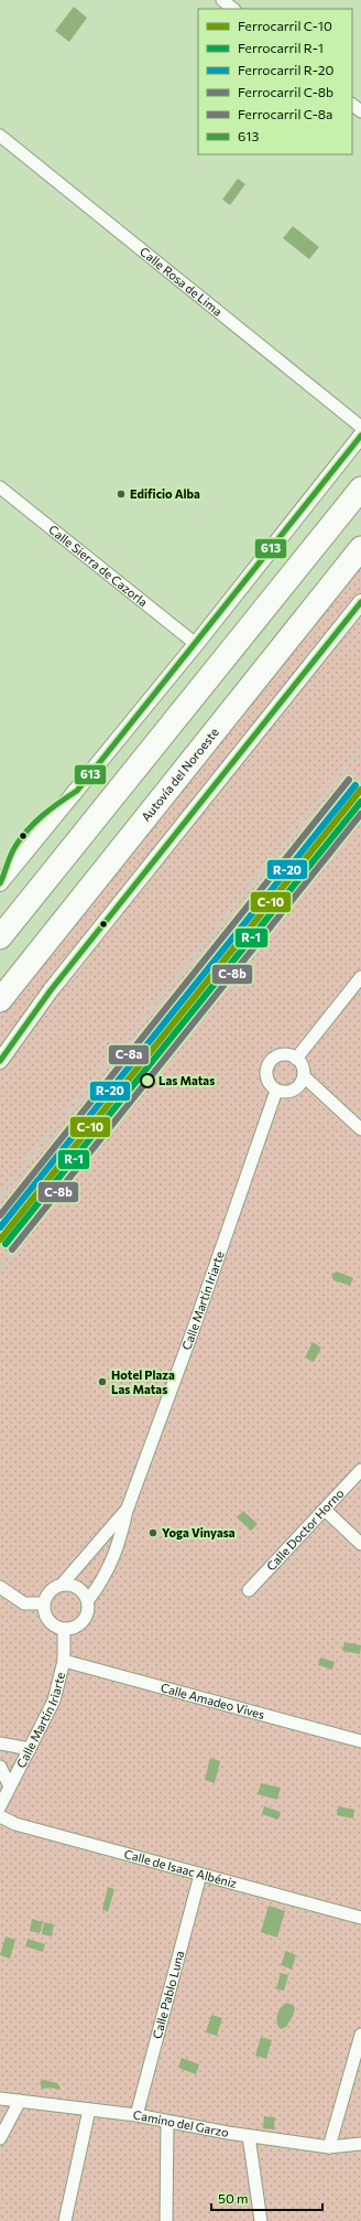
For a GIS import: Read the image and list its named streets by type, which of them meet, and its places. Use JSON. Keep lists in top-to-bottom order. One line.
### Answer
{"streets":{"highway":["Autovía del Noroeste"],"street":["Calle Rosa de Lima","Calle Sierra de Cazorla","Calle Martín Iriarte","Calle Doctor Horno","Calle Amadeo Vives","Calle de Isaac Albéniz","Calle Pablo Luna","Camino del Garzo"]},"crossings":[["Calle Martín Iriarte","Calle Amadeo Vives"],["Calle de Isaac Albéniz","Calle Pablo Luna"],["Calle Pablo Luna","Camino del Garzo"]],"places":["Edificio Alba","Las Matas","Hotel Plaza Las Matas","Yoga Vinyasa"],"lines":["transit line 613","rail line C-8a","rail line R-20","rail line C-10","rail line R-1","rail line C-8b"],"legend":["Ferrocarril C-10","Ferrocarril R-1","Ferrocarril R-20","Ferrocarril C-8b","Ferrocarril C-8a","613"],"scale_bar":"50 m"}
